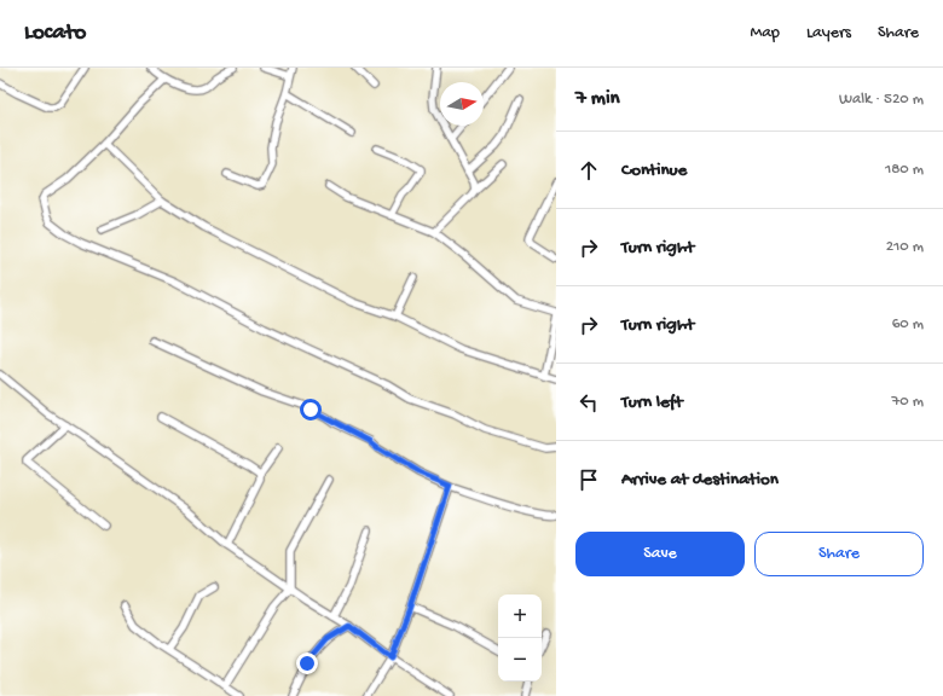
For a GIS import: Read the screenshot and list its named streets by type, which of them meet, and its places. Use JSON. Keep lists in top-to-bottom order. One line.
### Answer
{"north":"right","page":{"header":"Locato","nav":["Map","Layers","Share"],"heading":["7 min","Walk · 520 m"],"list":[["Continue","180 m"],["Turn right","210 m"],["Turn right","60 m"],["Turn left","70 m"],"Arrive at destination"],"buttons":["Save","Share"],"map_buttons":["+","−"]}}
